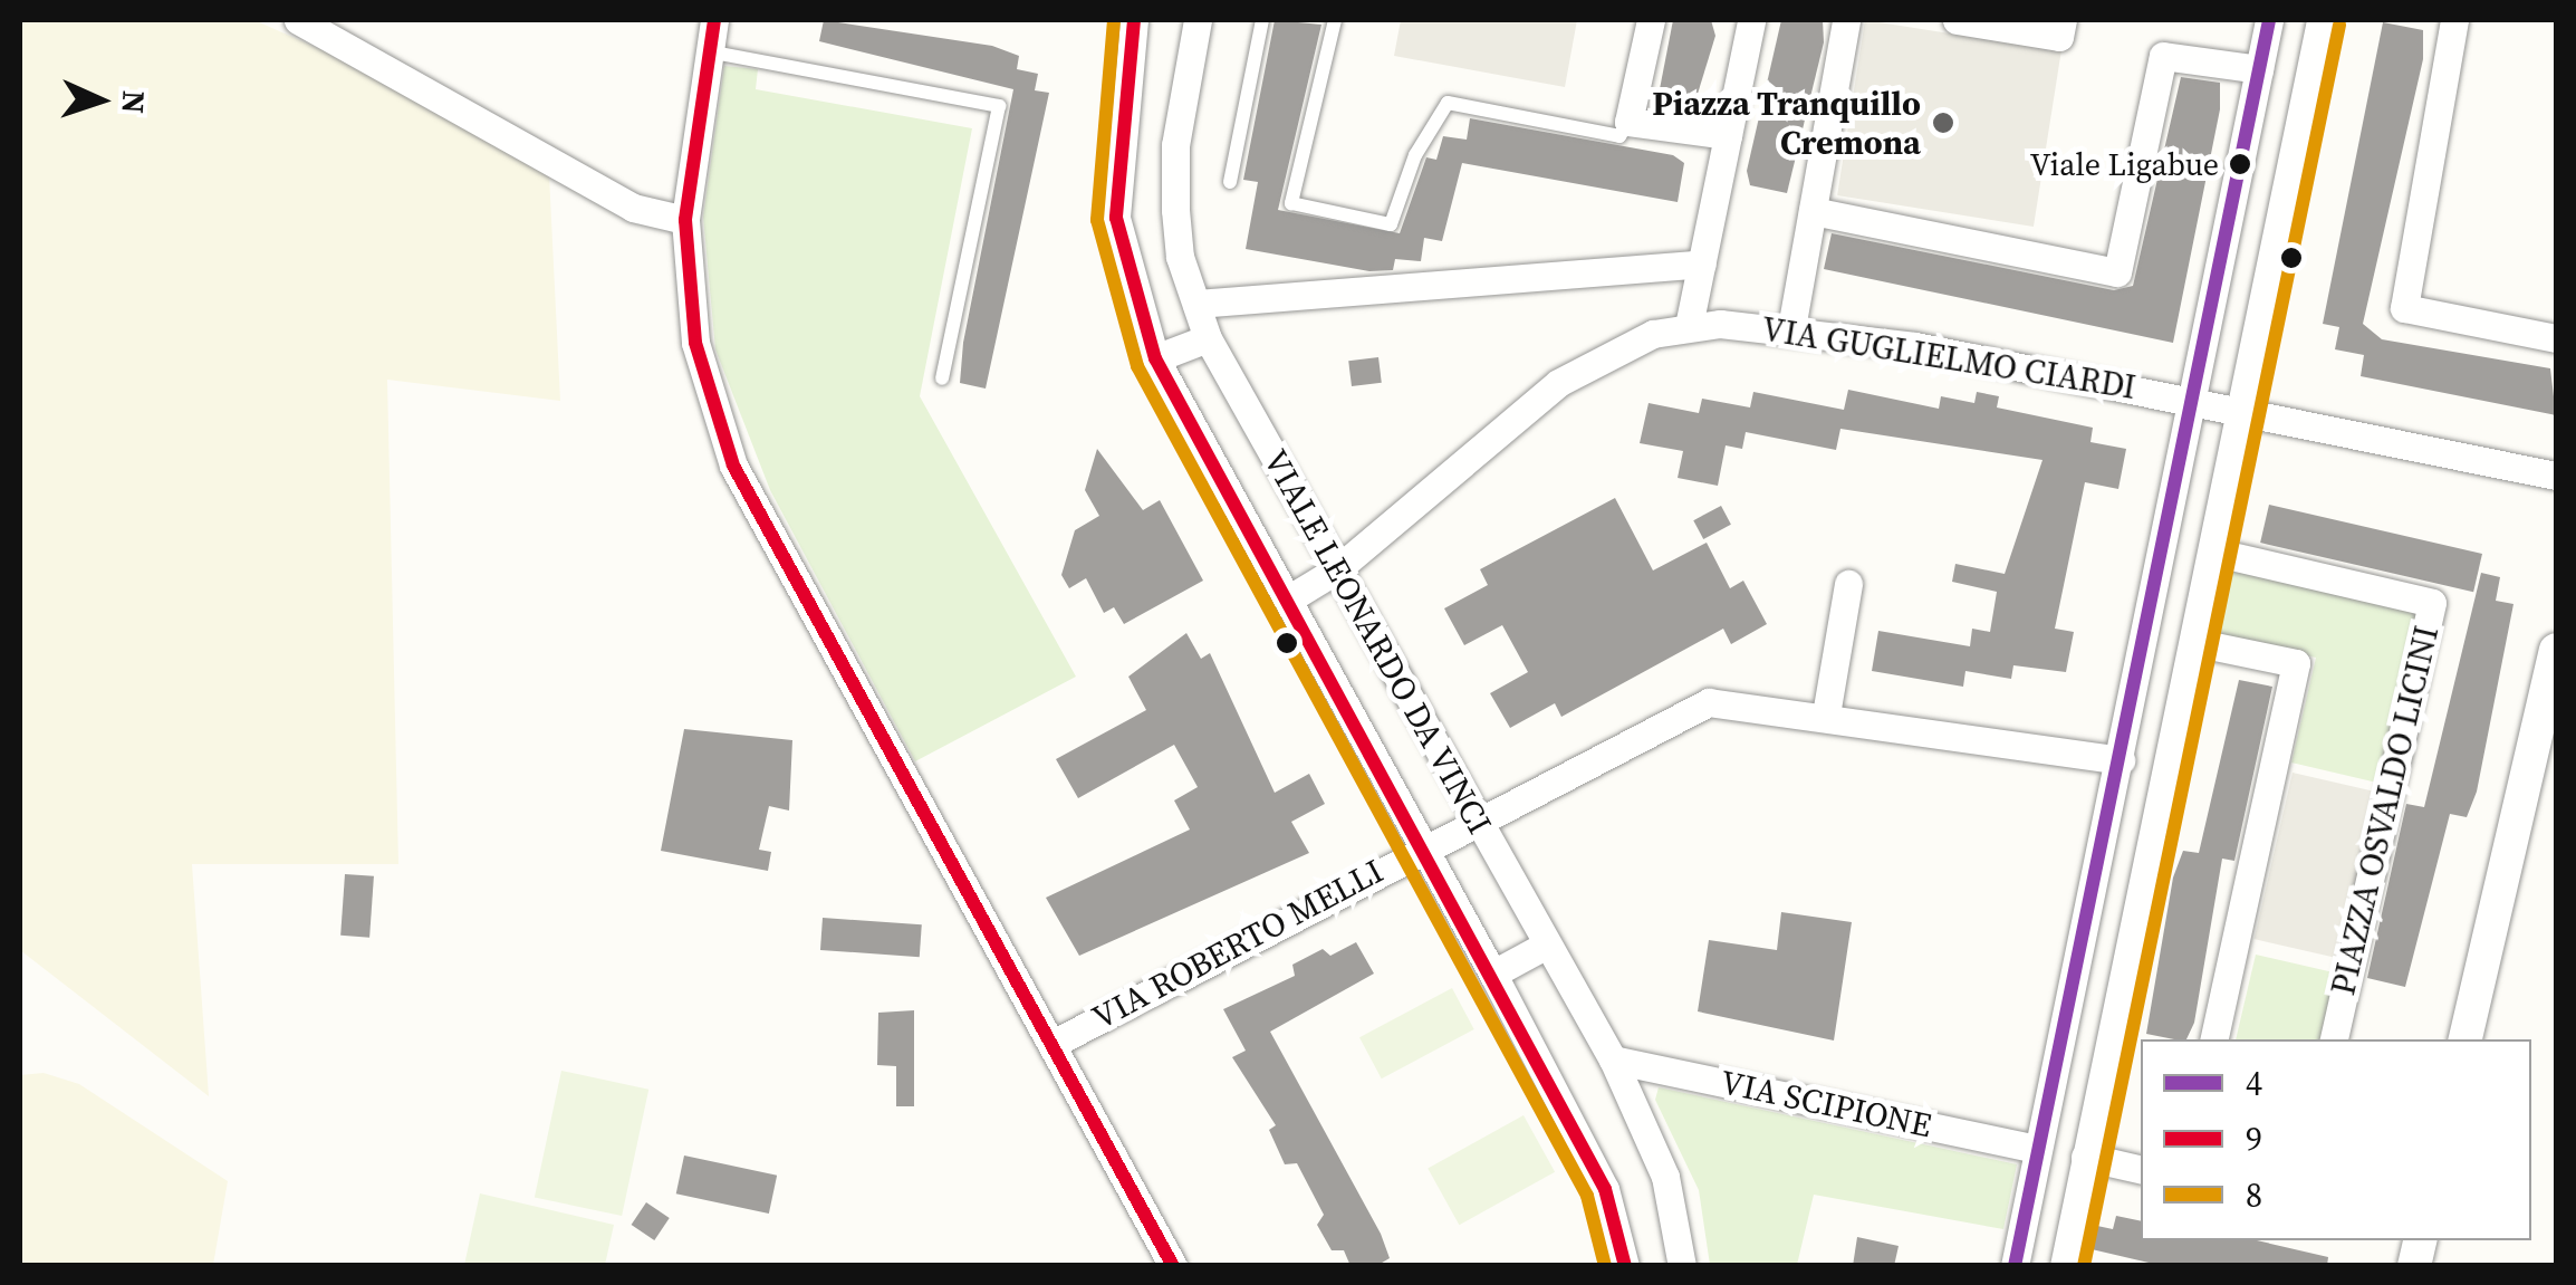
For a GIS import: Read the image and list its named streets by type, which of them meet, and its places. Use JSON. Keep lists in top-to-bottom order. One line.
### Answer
{"streets":{"street":["VIA GUGLIELMO CIARDI","VIALE LEONARDO DA VINCI","PIAZZA OSVALDO LICINI","VIA ROBERTO MELLI","VIA SCIPIONE"]},"crossings":[["VIA GUGLIELMO CIARDI","VIALE LEONARDO DA VINCI"],["VIALE LEONARDO DA VINCI","VIA ROBERTO MELLI"],["VIALE LEONARDO DA VINCI","VIA SCIPIONE"]],"places":["Piazza Tranquillo Cremona","Viale Ligabue"],"lines":["transit line 4","transit line 9","transit line 8"],"legend":["4","9","8"],"north":"right"}
